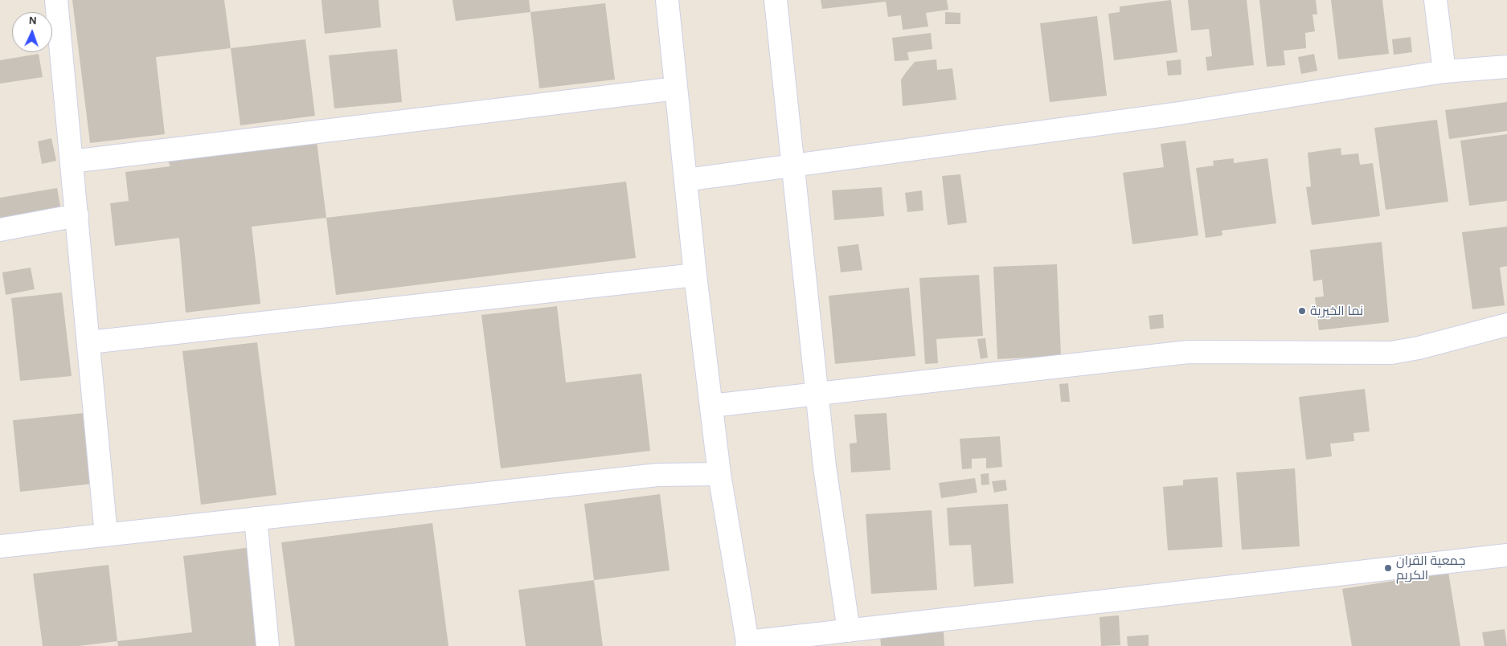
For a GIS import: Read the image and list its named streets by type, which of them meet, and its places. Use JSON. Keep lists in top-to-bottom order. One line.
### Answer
{"places":["نما الخيرية","جمعية القران الكريم"],"north":"top"}
